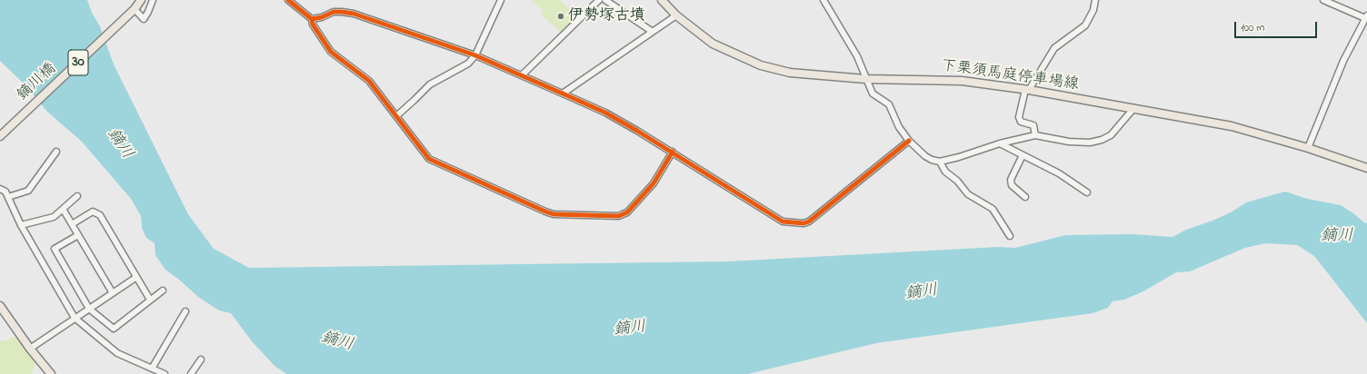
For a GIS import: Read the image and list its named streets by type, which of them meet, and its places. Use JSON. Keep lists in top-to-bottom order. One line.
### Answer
{"streets":{"main road":["30","下栗須馬庭停車場線","鏑川橋"]},"crossings":[["30","鏑川橋"]],"water":["鏑川"],"places":["伊勢塚古墳"],"scale_bar":"100 m"}
